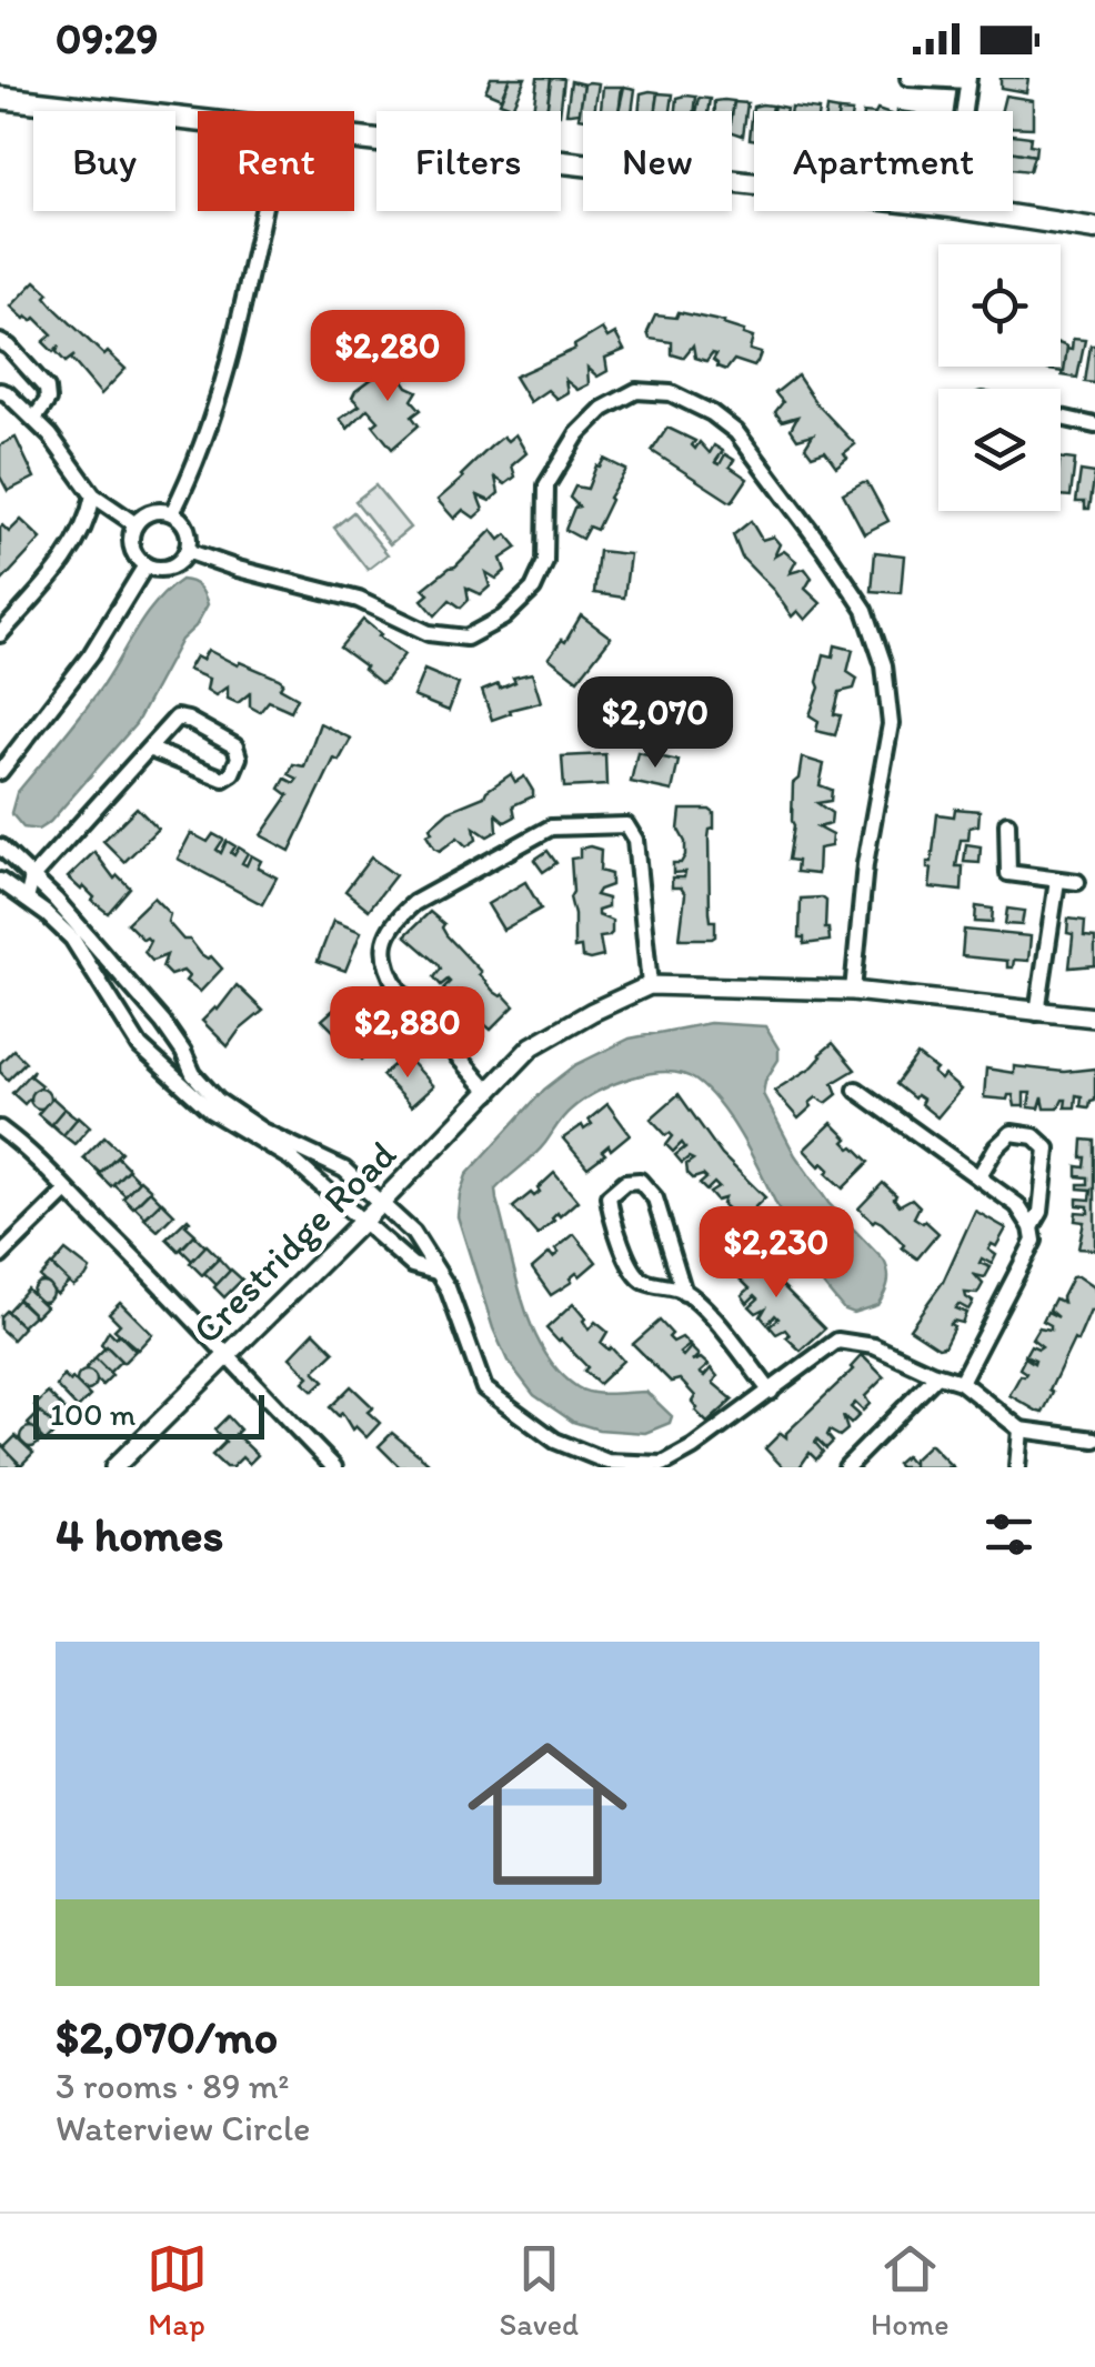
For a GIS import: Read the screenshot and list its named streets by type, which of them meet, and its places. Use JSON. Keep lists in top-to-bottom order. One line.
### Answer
{"streets":{"street":["Crestridge Road"]},"scale_bar":"100 m","page":{"status":"09:29","chip":["Buy","Rent","Filters","New","Apartment"],"price":["$2,280","$2,070","$2,880","$2,230"],"scale":"100 m","heading":"4 homes","list":[{"name":"$2,070/mo","note":"3 rooms · 89 m² · Waterview Circle"}],"tabs":["Map","Saved","Home"]}}
